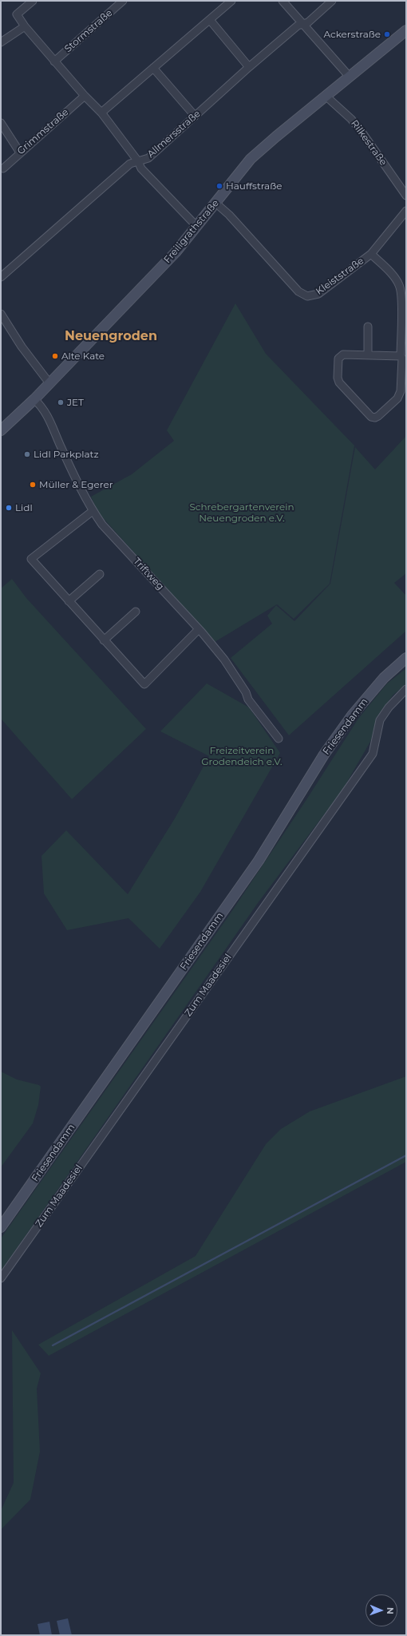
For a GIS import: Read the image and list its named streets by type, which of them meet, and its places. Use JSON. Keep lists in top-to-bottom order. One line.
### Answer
{"streets":{"main road":["Freiligrathstraße","Friesendamm"],"street":["Stormstraße","Grimmstraße","Allmersstraße","Rilkestraße","Kleiststraße","Triftweg","Zum Maadesiel"]},"crossings":[["Rilkestraße","Freiligrathstraße"],["Freiligrathstraße","Kleiststraße"],["Freiligrathstraße","Triftweg"]],"districts":["Neuengroden"],"parks":["Schrebergartenverein Neuengroden e.V.","Freizeitverein Grodendeich e.V."],"places":["Ackerstraße","Hauffstraße","Alte Kate","JET","Lidl Parkplatz","Müller & Egerer","Lidl"],"north":"right"}
